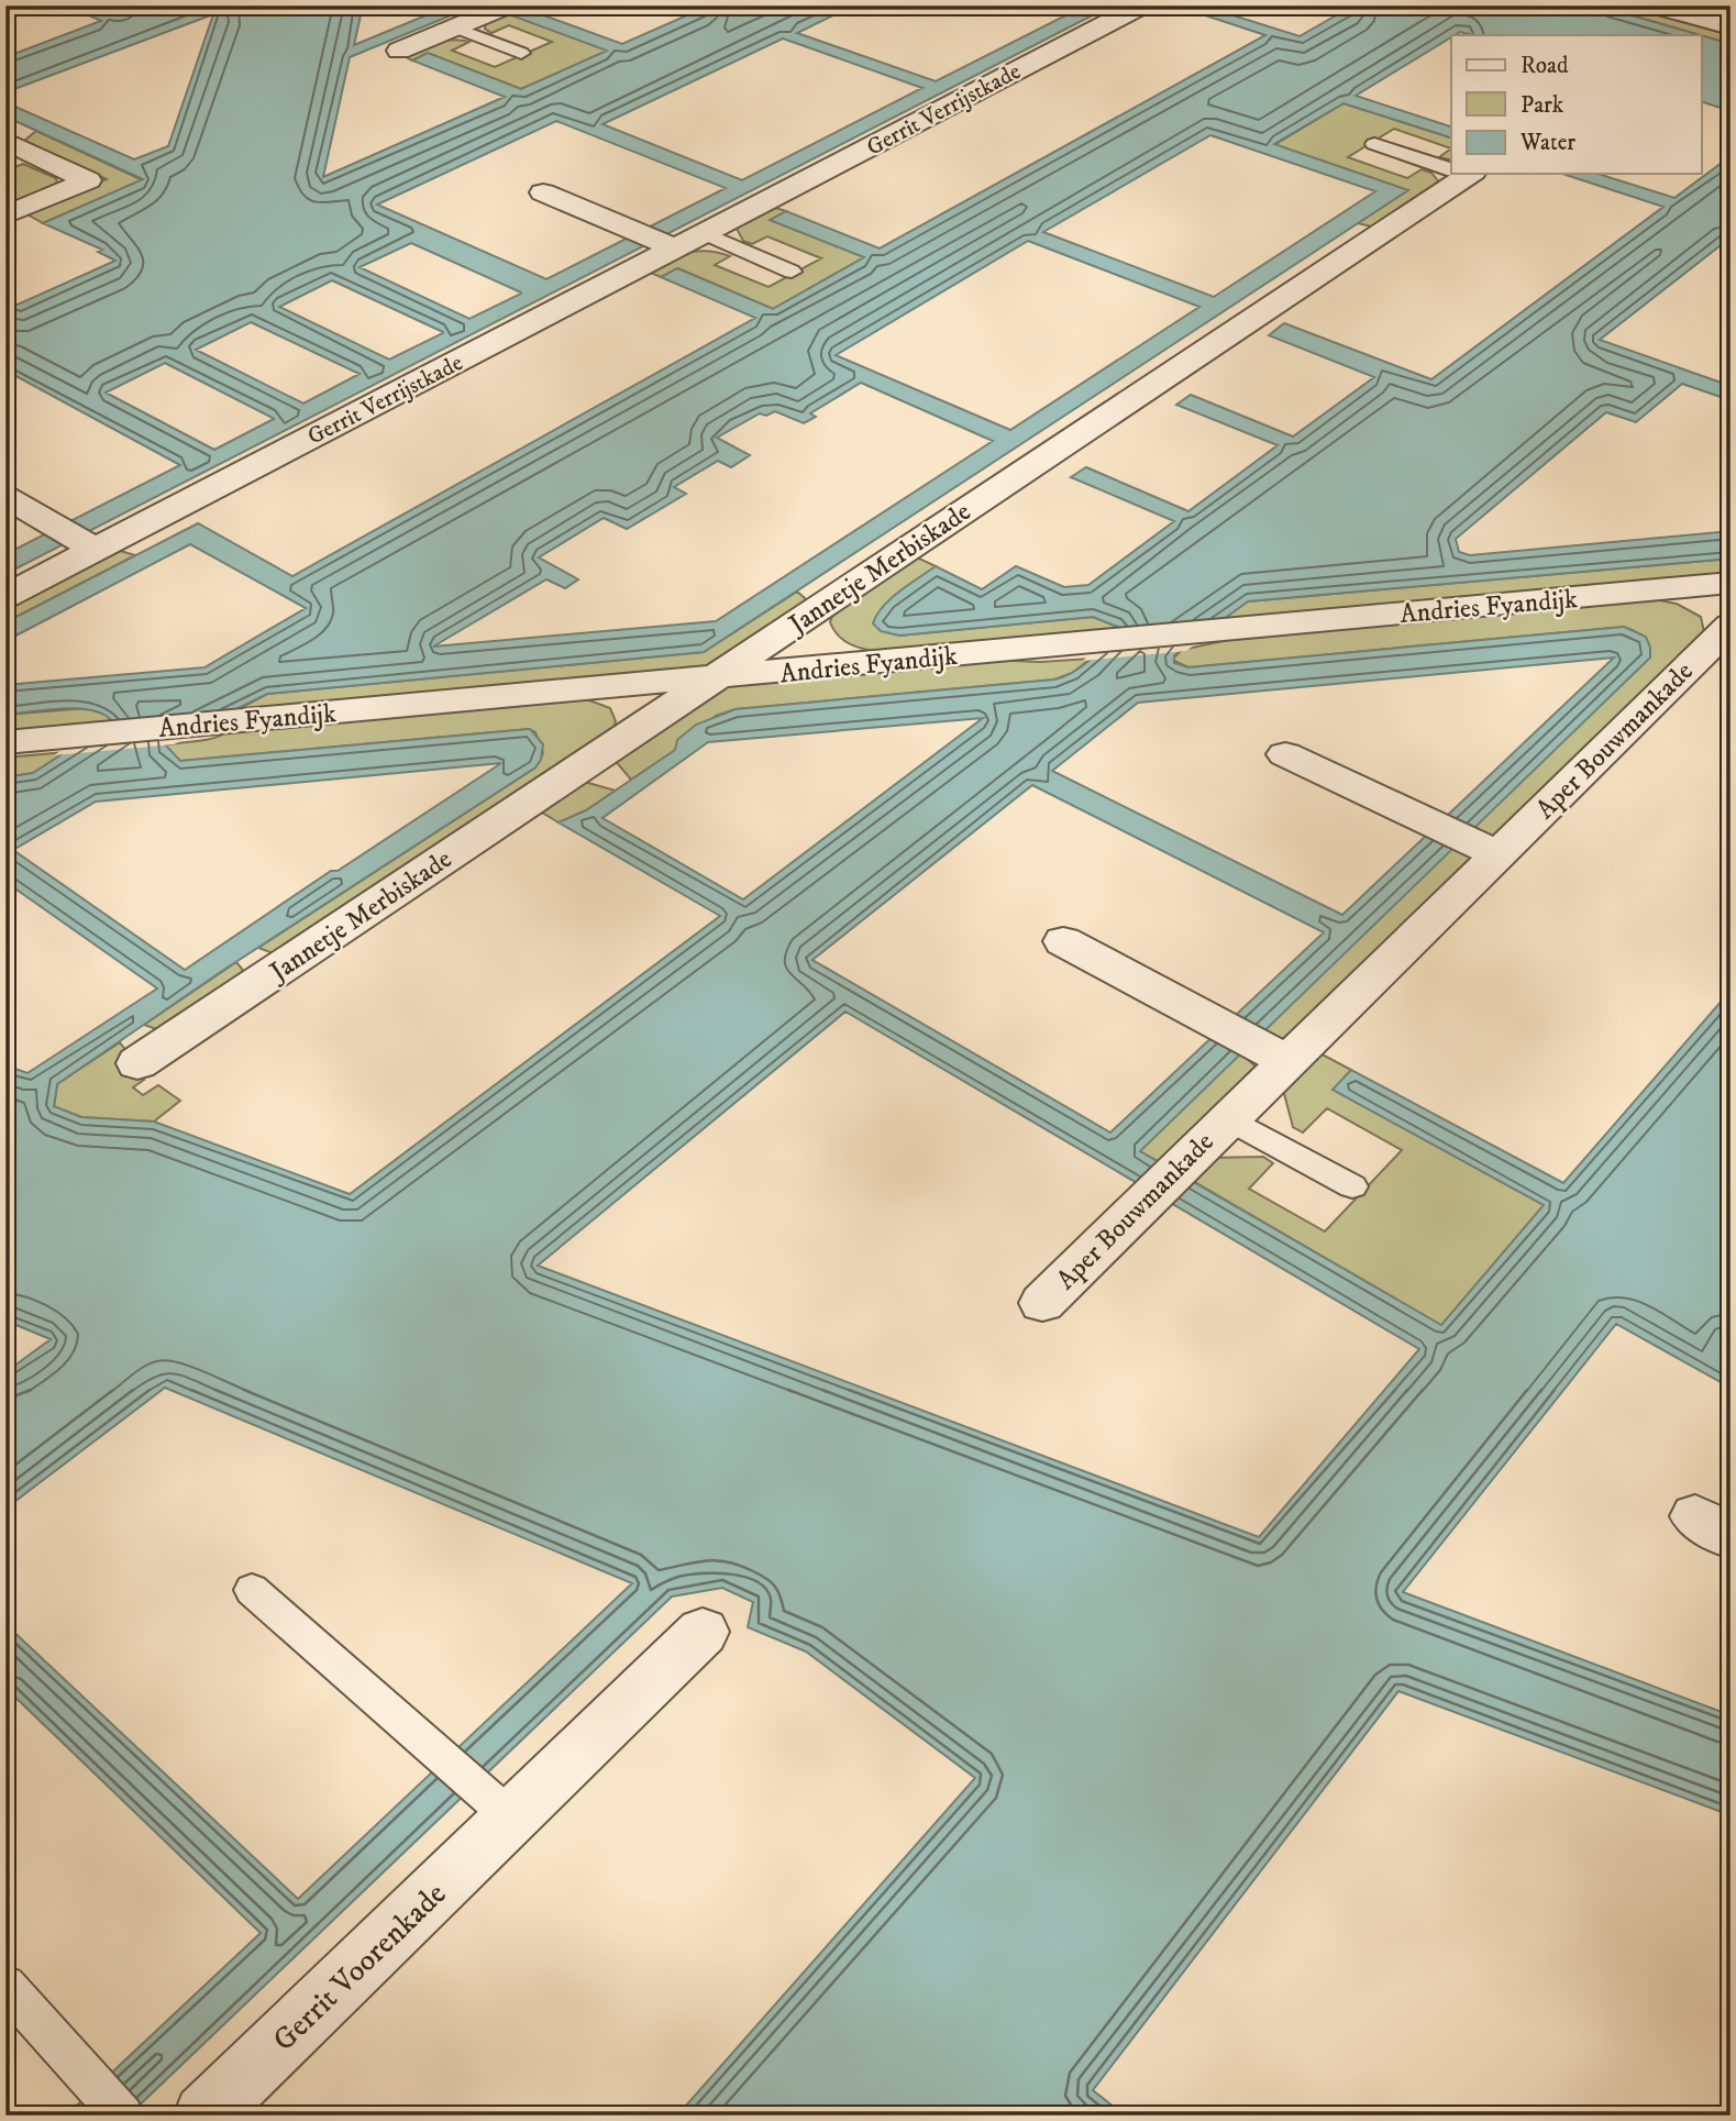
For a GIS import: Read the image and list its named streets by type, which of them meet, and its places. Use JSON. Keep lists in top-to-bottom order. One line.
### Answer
{"streets":{"street":["Gerrit Verrijstkade","Jannetje Merbiskade","Andries Fyandijk","Aper Bouwmankade","Gerrit Voorenkade"]},"crossings":[["Jannetje Merbiskade","Andries Fyandijk"]],"legend":["Road","Park","Water"]}
